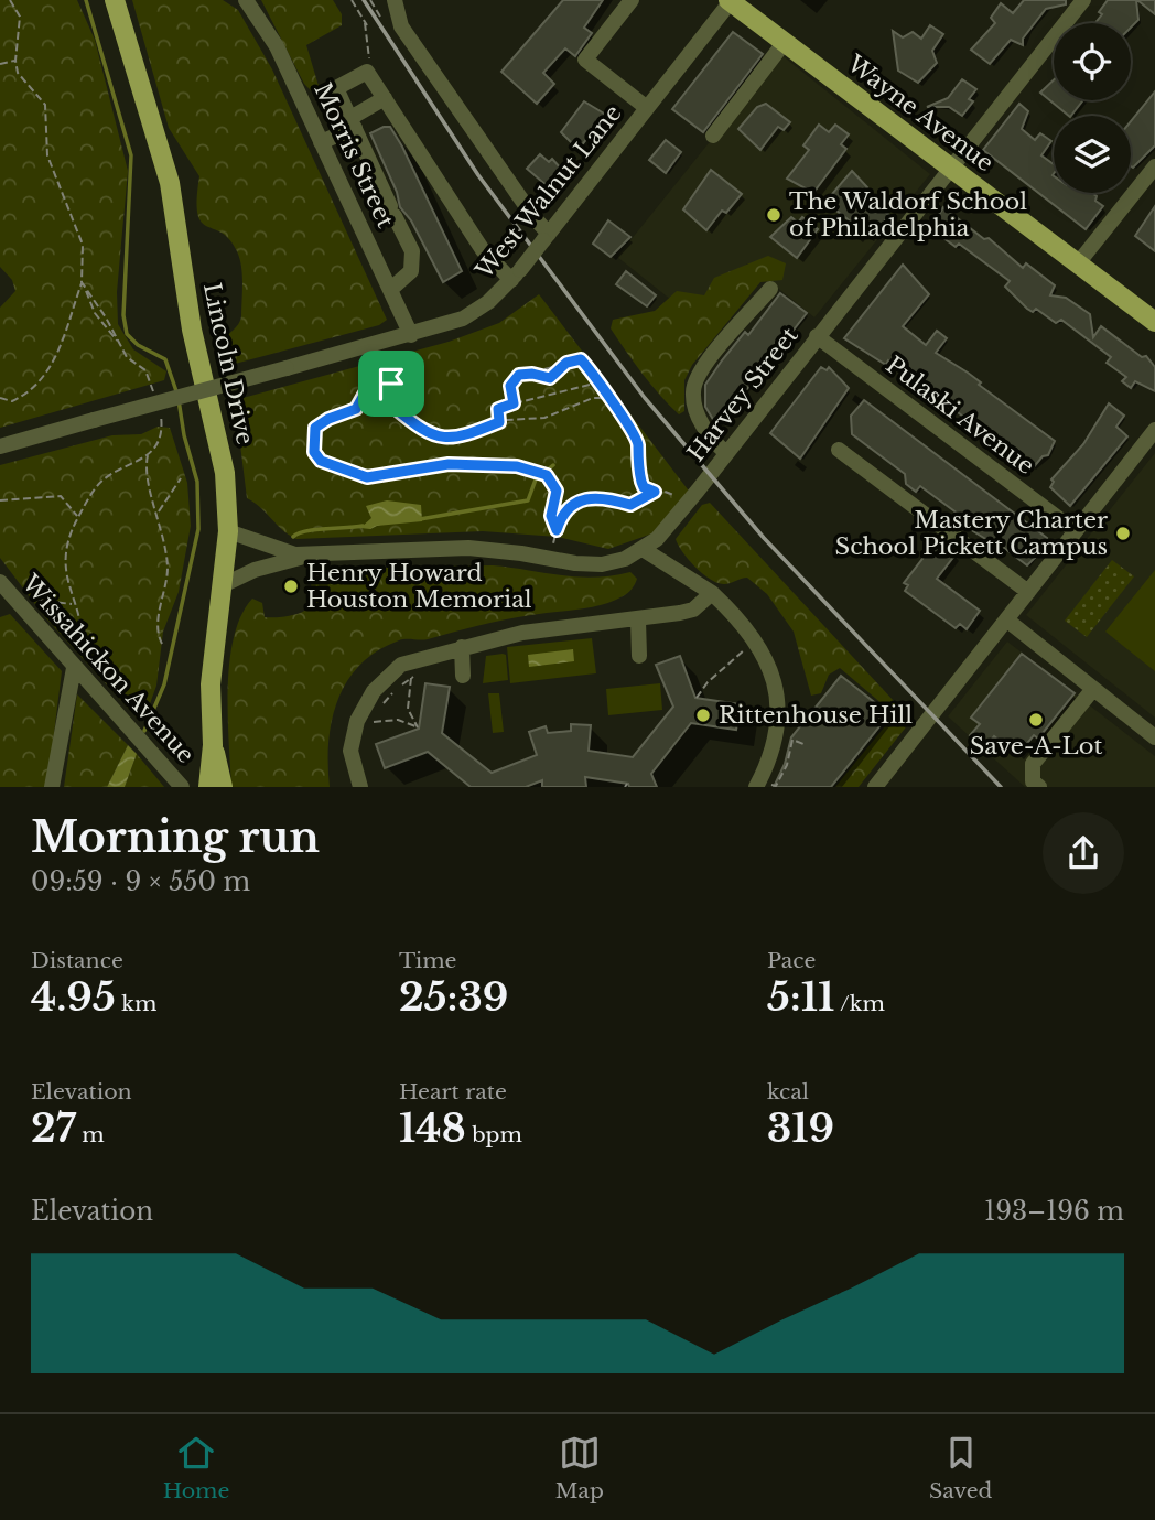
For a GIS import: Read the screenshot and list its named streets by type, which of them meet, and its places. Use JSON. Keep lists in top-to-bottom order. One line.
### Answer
{"streets":{"main road":["Wayne Avenue","Lincoln Drive"],"street":["Morris Street","West Walnut Lane","Harvey Street","Pulaski Avenue","Wissahickon Avenue"]},"crossings":[["Wayne Avenue","West Walnut Lane"],["Wayne Avenue","Harvey Street"],["Morris Street","West Walnut Lane"],["Lincoln Drive","Harvey Street"],["Harvey Street","Pulaski Avenue"]],"places":["The Waldorf School of Philadelphia","Mastery Charter School Pickett Campus","Henry Howard Houston Memorial","Rittenhouse Hill","Save-A-Lot"],"page":{"heading":["Morning run","09:59 · 9 × 550 m"],"stats":[["Distance","4.95 km"],["Time","25:39"],["Pace","5:11 /km"],["Elevation","27 m"],["Heart rate","148 bpm"],["kcal","319"]],"chart":["Elevation","193–196 m"],"tabs":["Home","Map","Saved"]}}
